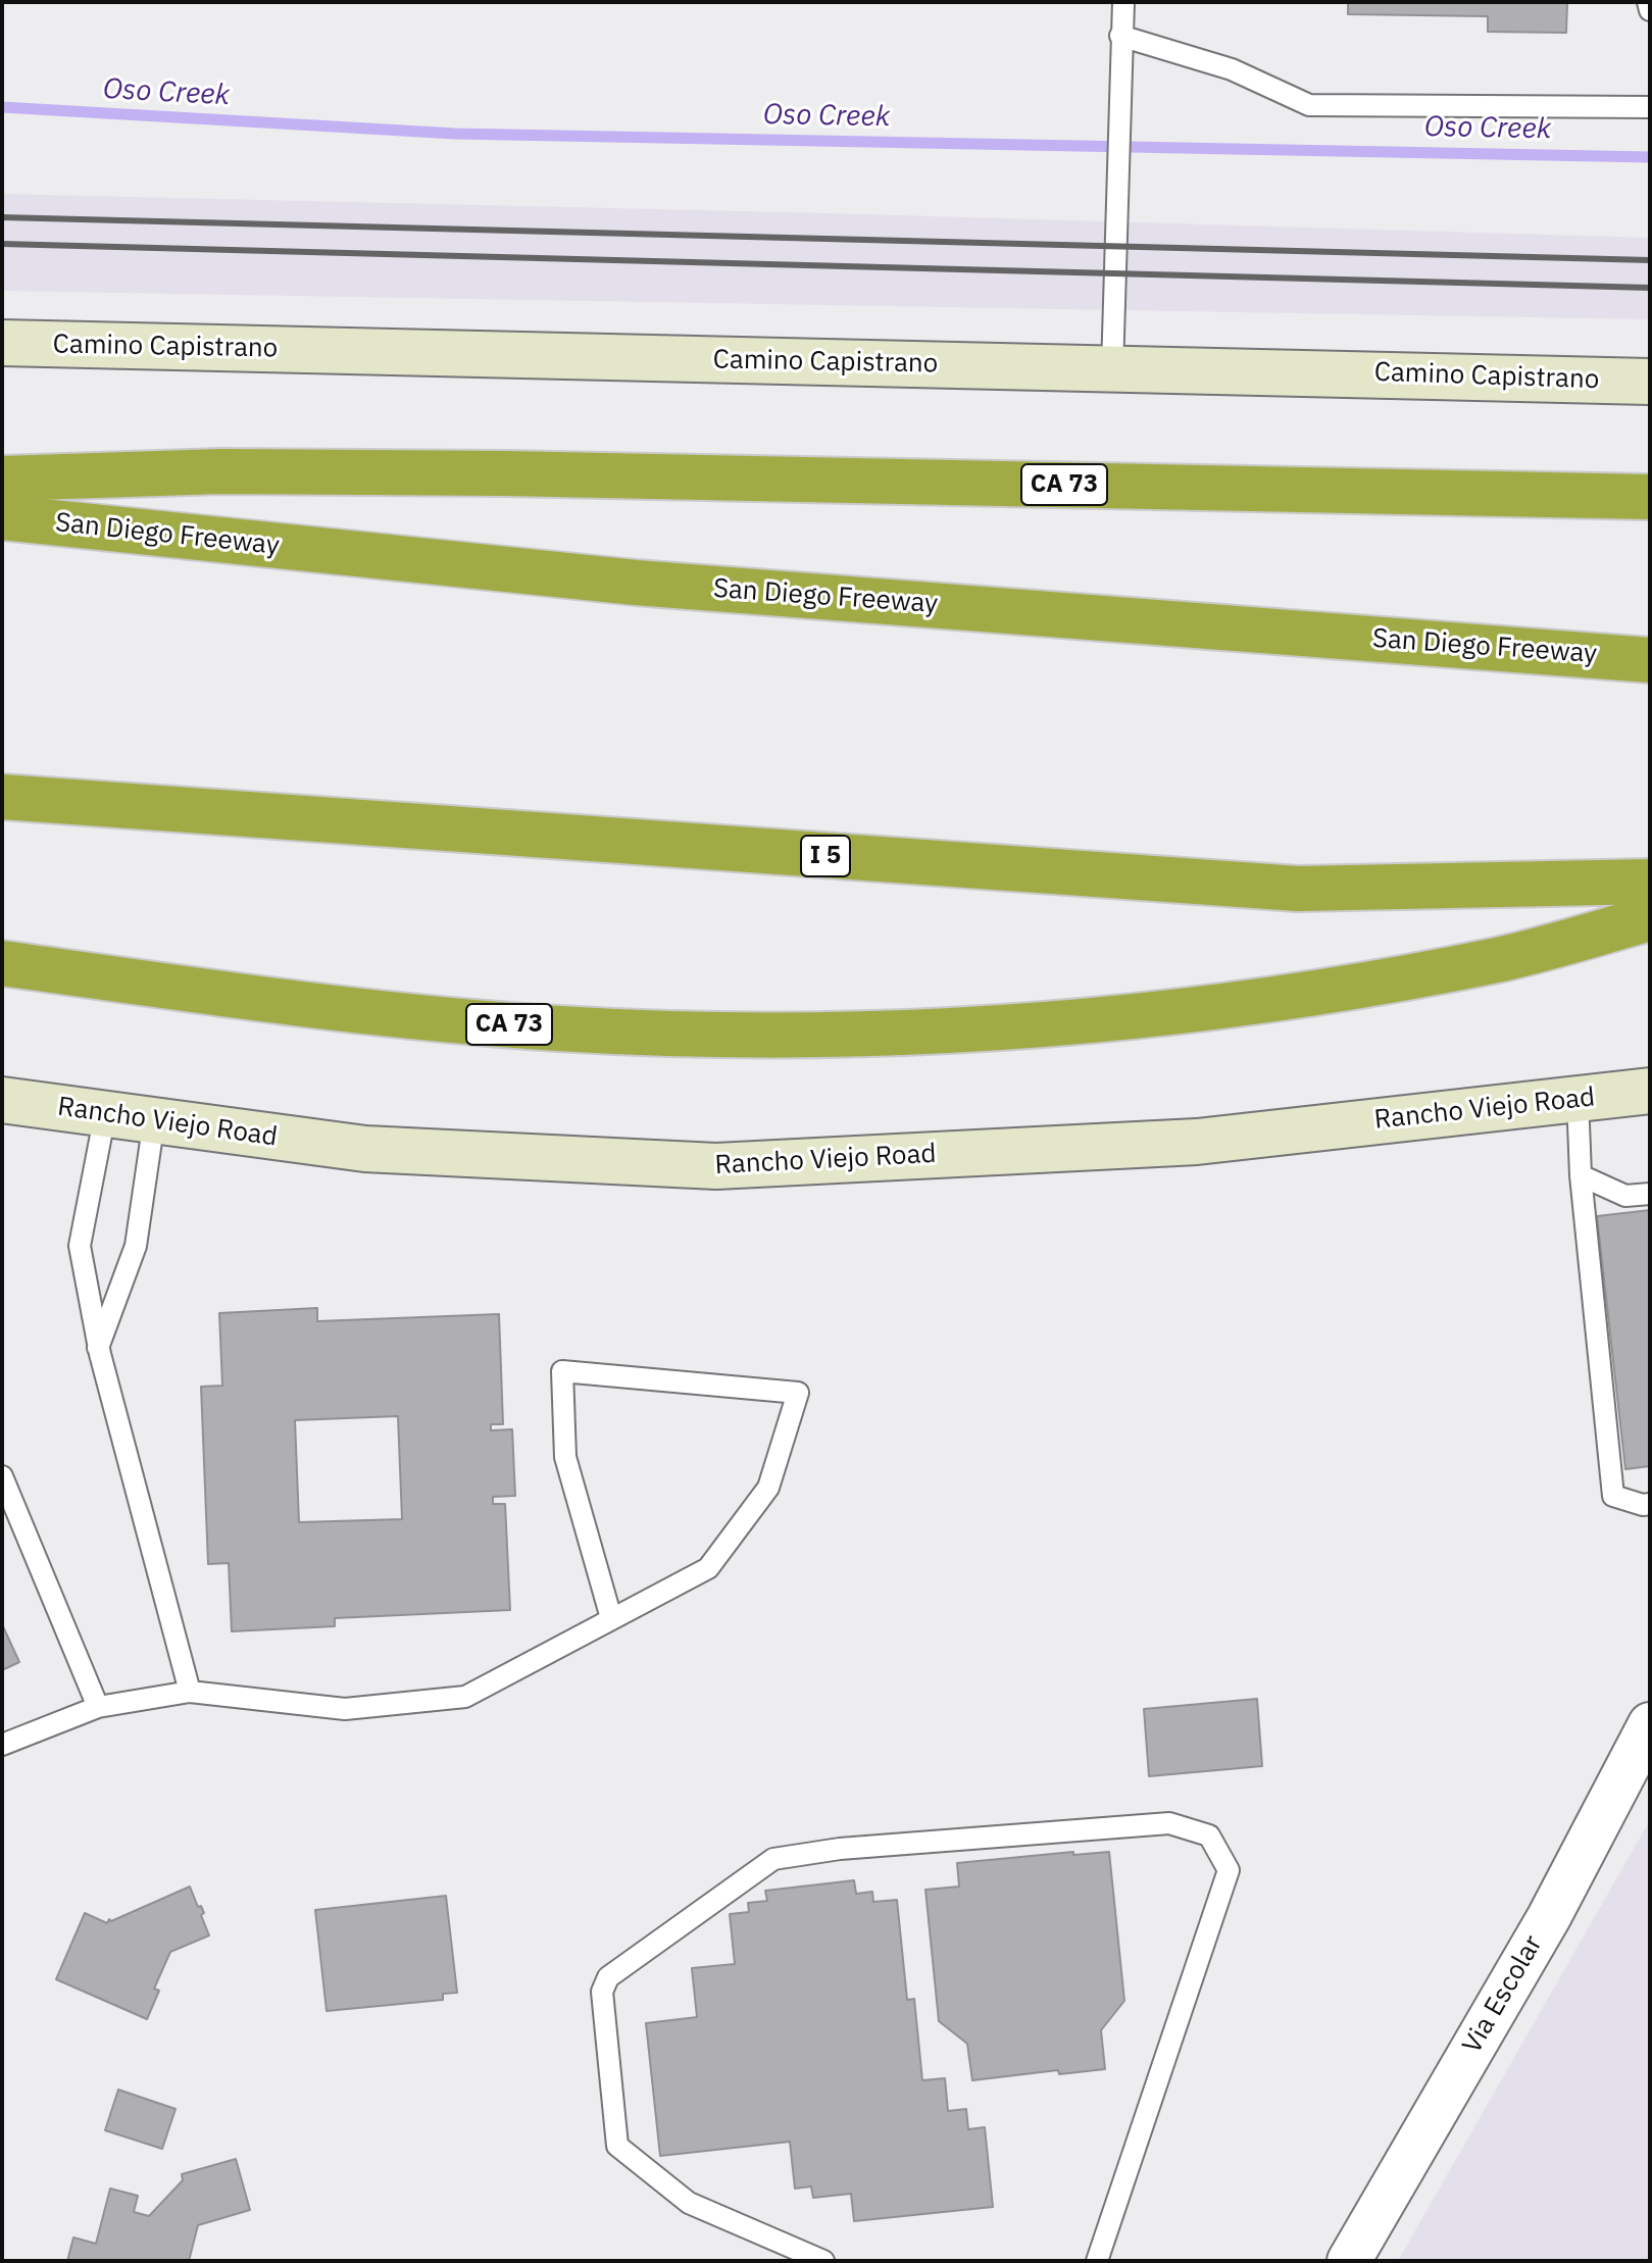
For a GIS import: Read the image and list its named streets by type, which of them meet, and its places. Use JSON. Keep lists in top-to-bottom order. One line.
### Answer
{"streets":{"highway":["CA 73","San Diego Freeway","I 5"],"main road":["Camino Capistrano","Rancho Viejo Road"],"street":["Via Escolar"]},"water":["Oso Creek"]}
